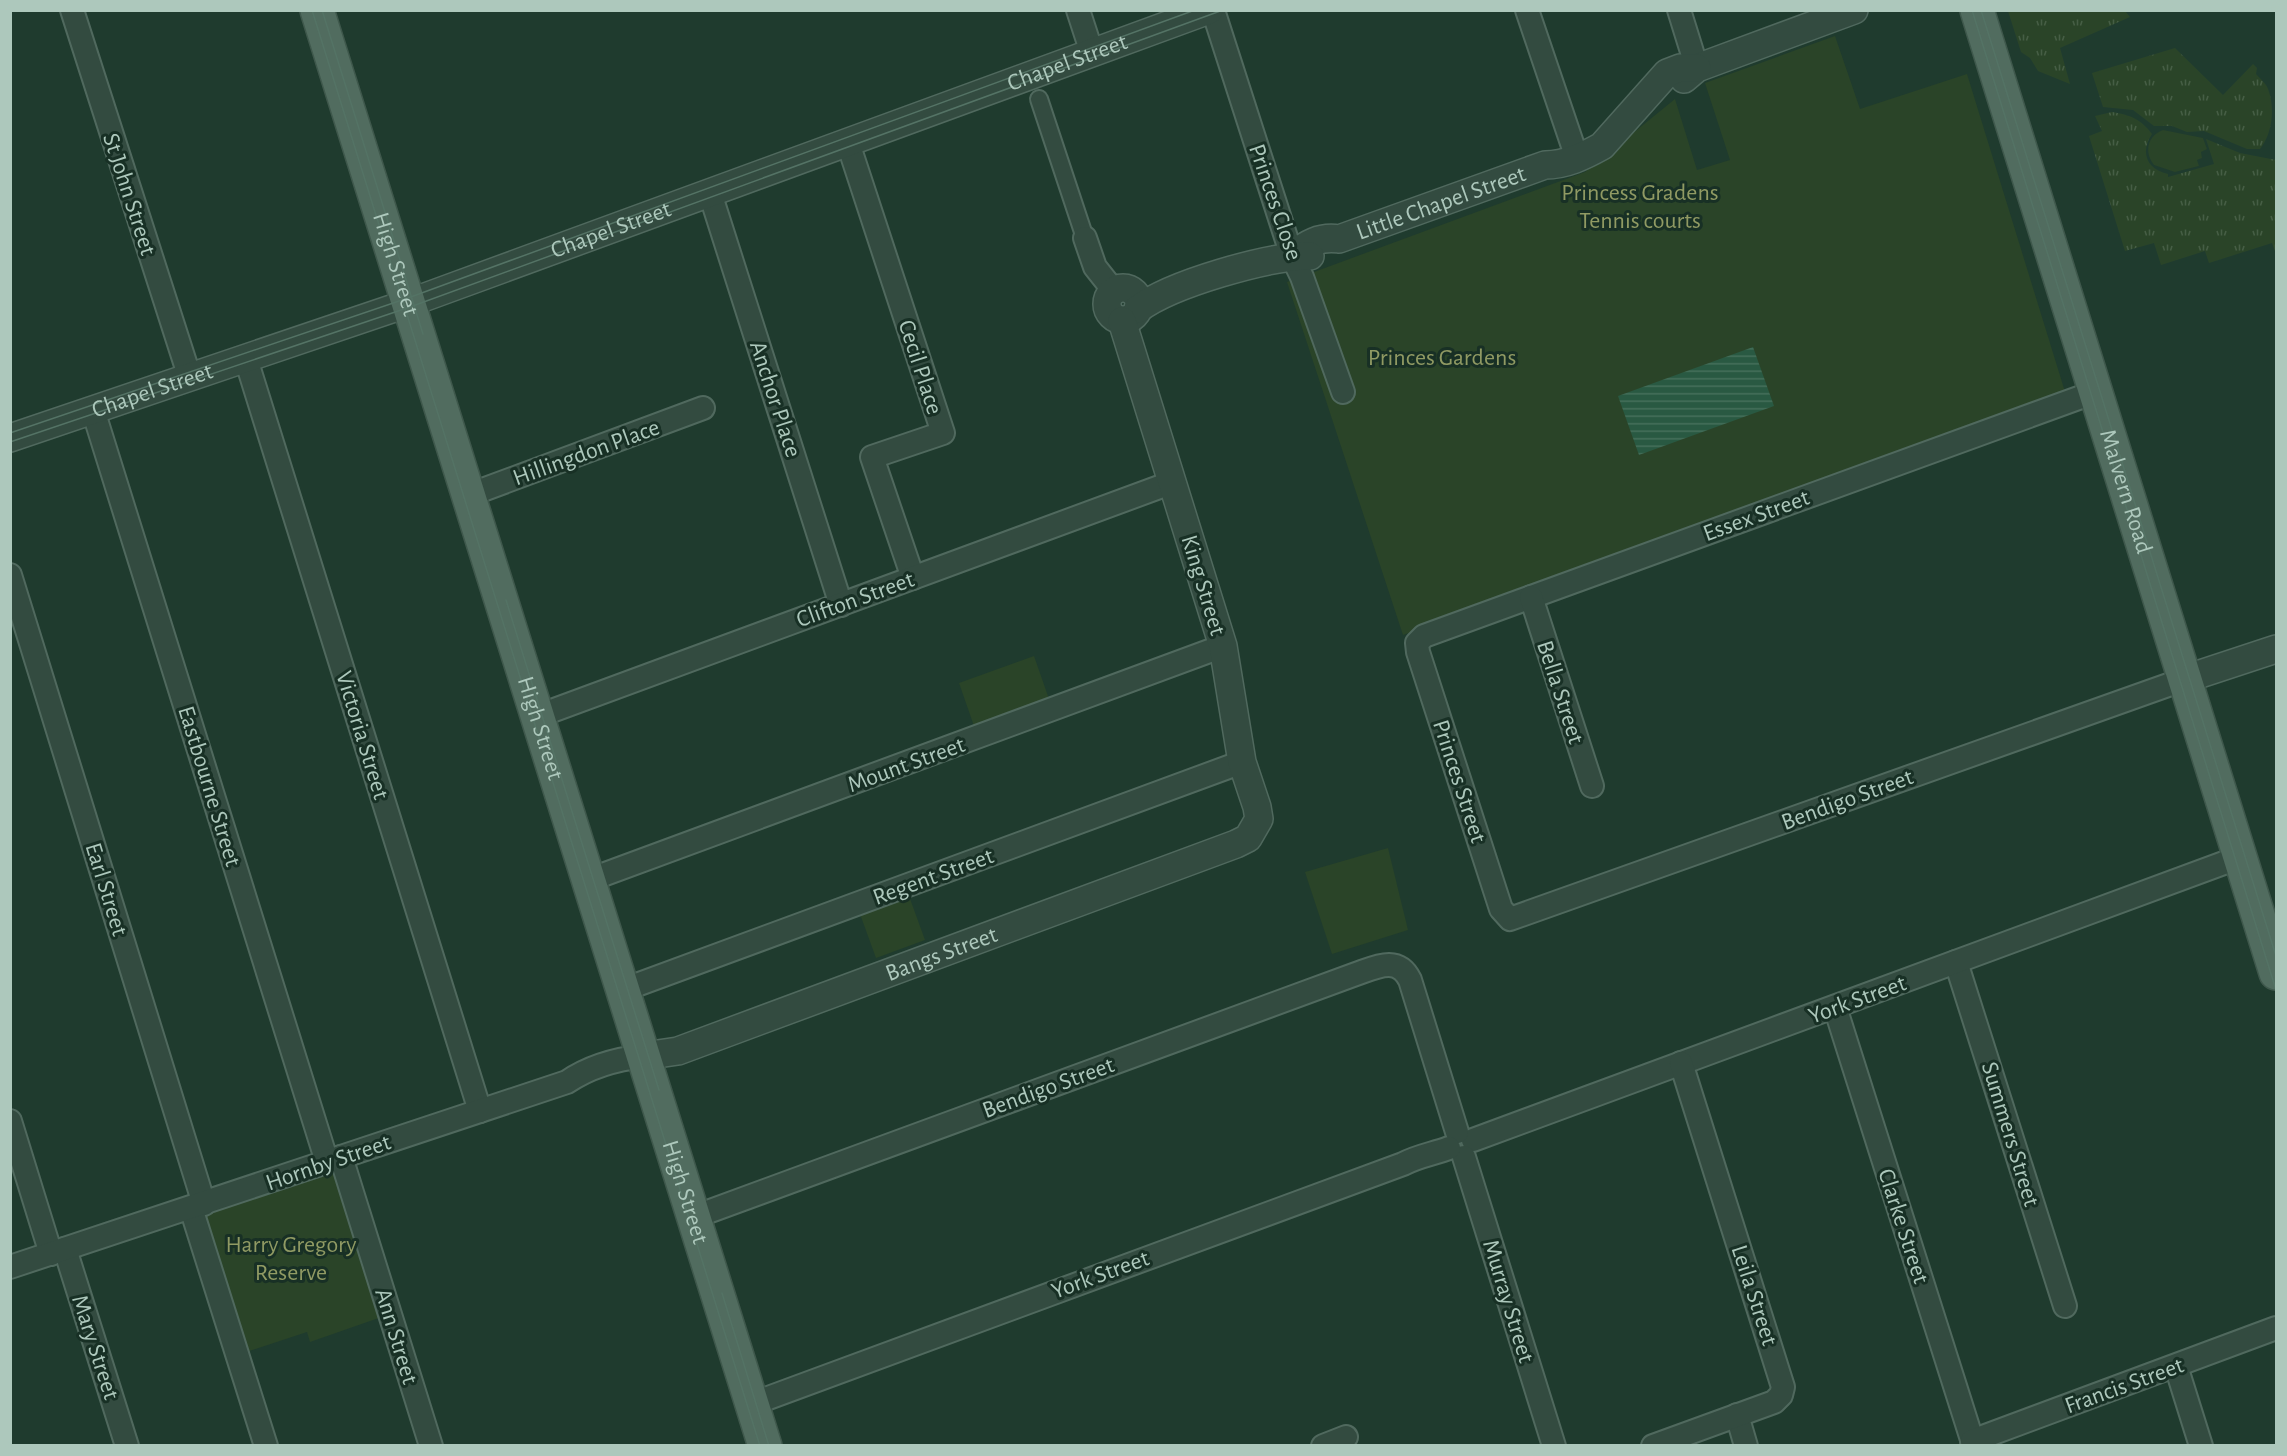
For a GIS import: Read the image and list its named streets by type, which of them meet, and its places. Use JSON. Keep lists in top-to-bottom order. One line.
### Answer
{"streets":{"main road":["High Street","Malvern Road"],"street":["Chapel Street","St John Street","Princes Close","Little Chapel Street","Cecil Place","Anchor Place","Hillingdon Place","Essex Street","King Street","Clifton Street","Bella Street","Victoria Street","Mount Street","Princes Street","Eastbourne Street","Bendigo Street","Regent Street","Earl Street","Bangs Street","York Street","Summers Street","Hornby Street","Clarke Street","Leila Street","Murray Street","Ann Street","Mary Street","Francis Street"]},"crossings":[["Chapel Street","St John Street"],["Chapel Street","Princes Close"],["Chapel Street","High Street"],["Chapel Street","Cecil Place"],["Chapel Street","Anchor Place"],["Chapel Street","Victoria Street"],["Chapel Street","Eastbourne Street"],["Princes Close","Little Chapel Street"],["Little Chapel Street","King Street"],["High Street","Hillingdon Place"],["High Street","Clifton Street"],["High Street","Mount Street"],["High Street","Bendigo Street"],["High Street","Regent Street"],["High Street","Bangs Street"],["High Street","York Street"],["High Street","Hornby Street"],["Cecil Place","Clifton Street"],["Anchor Place","Clifton Street"],["Malvern Road","Essex Street"],["Malvern Road","Bendigo Street"],["Malvern Road","York Street"],["Essex Street","Bella Street"],["Essex Street","Princes Street"],["King Street","Clifton Street"],["King Street","Mount Street"],["King Street","Regent Street"],["King Street","Bangs Street"],["Victoria Street","Hornby Street"],["Princes Street","Bendigo Street"],["Eastbourne Street","Hornby Street"],["Eastbourne Street","Ann Street"],["Bendigo Street","Murray Street"],["Earl Street","Hornby Street"],["Bangs Street","Hornby Street"],["York Street","Summers Street"],["York Street","Clarke Street"],["York Street","Leila Street"],["York Street","Murray Street"],["Hornby Street","Ann Street"],["Hornby Street","Mary Street"],["Clarke Street","Francis Street"]],"parks":["Princess Gradens Tennis courts","Princes Gardens","Harry Gregory Reserve"]}
